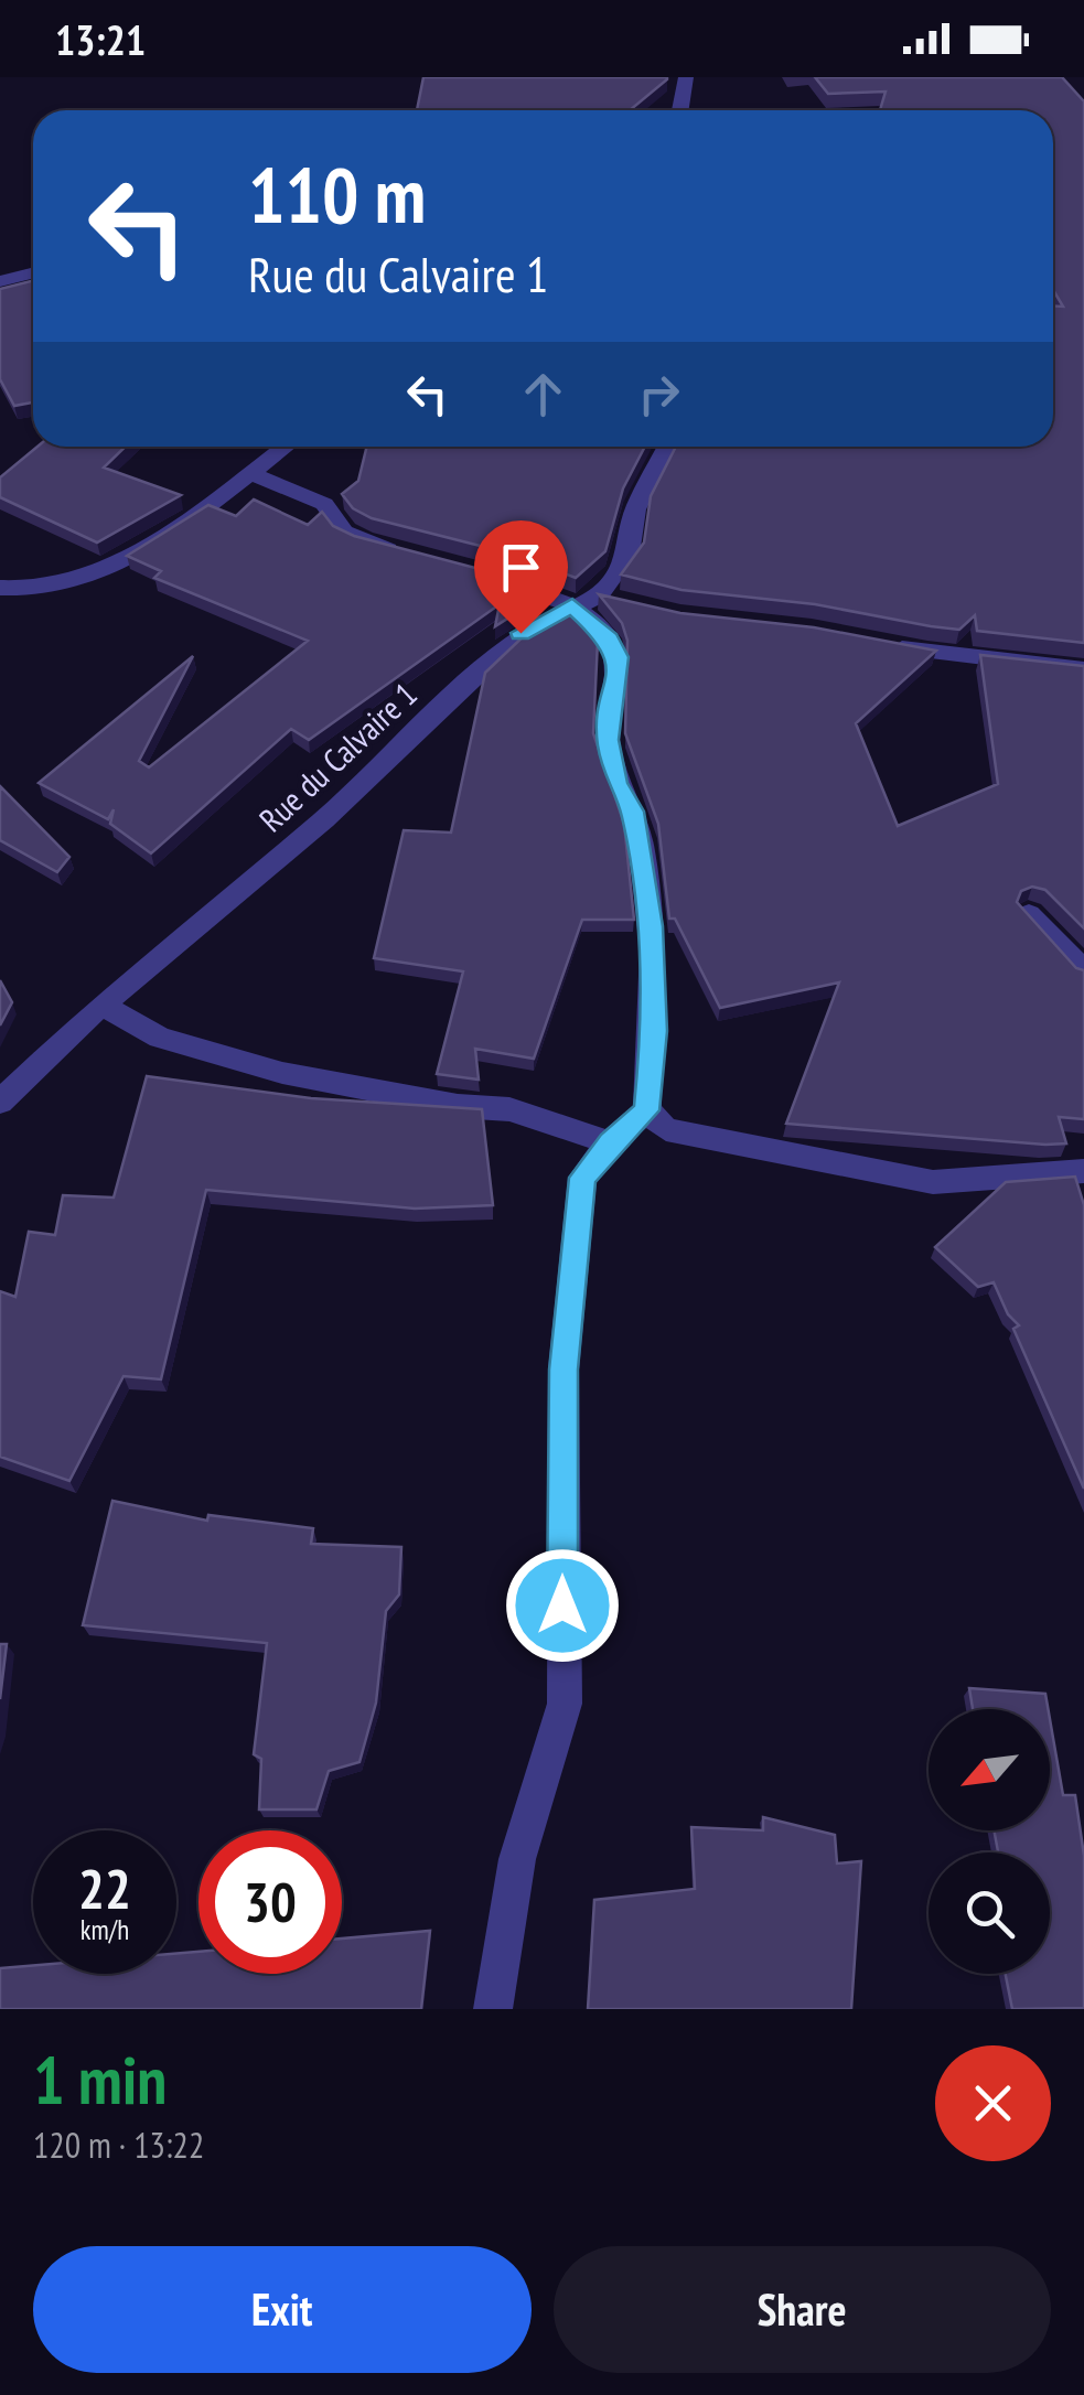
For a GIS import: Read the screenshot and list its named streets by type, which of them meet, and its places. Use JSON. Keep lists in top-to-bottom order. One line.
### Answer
{"streets":{"street":["Rue du Calvaire 1"]},"north":"bottom left","page":{"status":"13:21","turn":["110 m","Rue du Calvaire 1"],"speed":"22 km/h","limit":"30","heading":["1 min","120 m · 13:22"],"buttons":["Exit","Share"]}}
